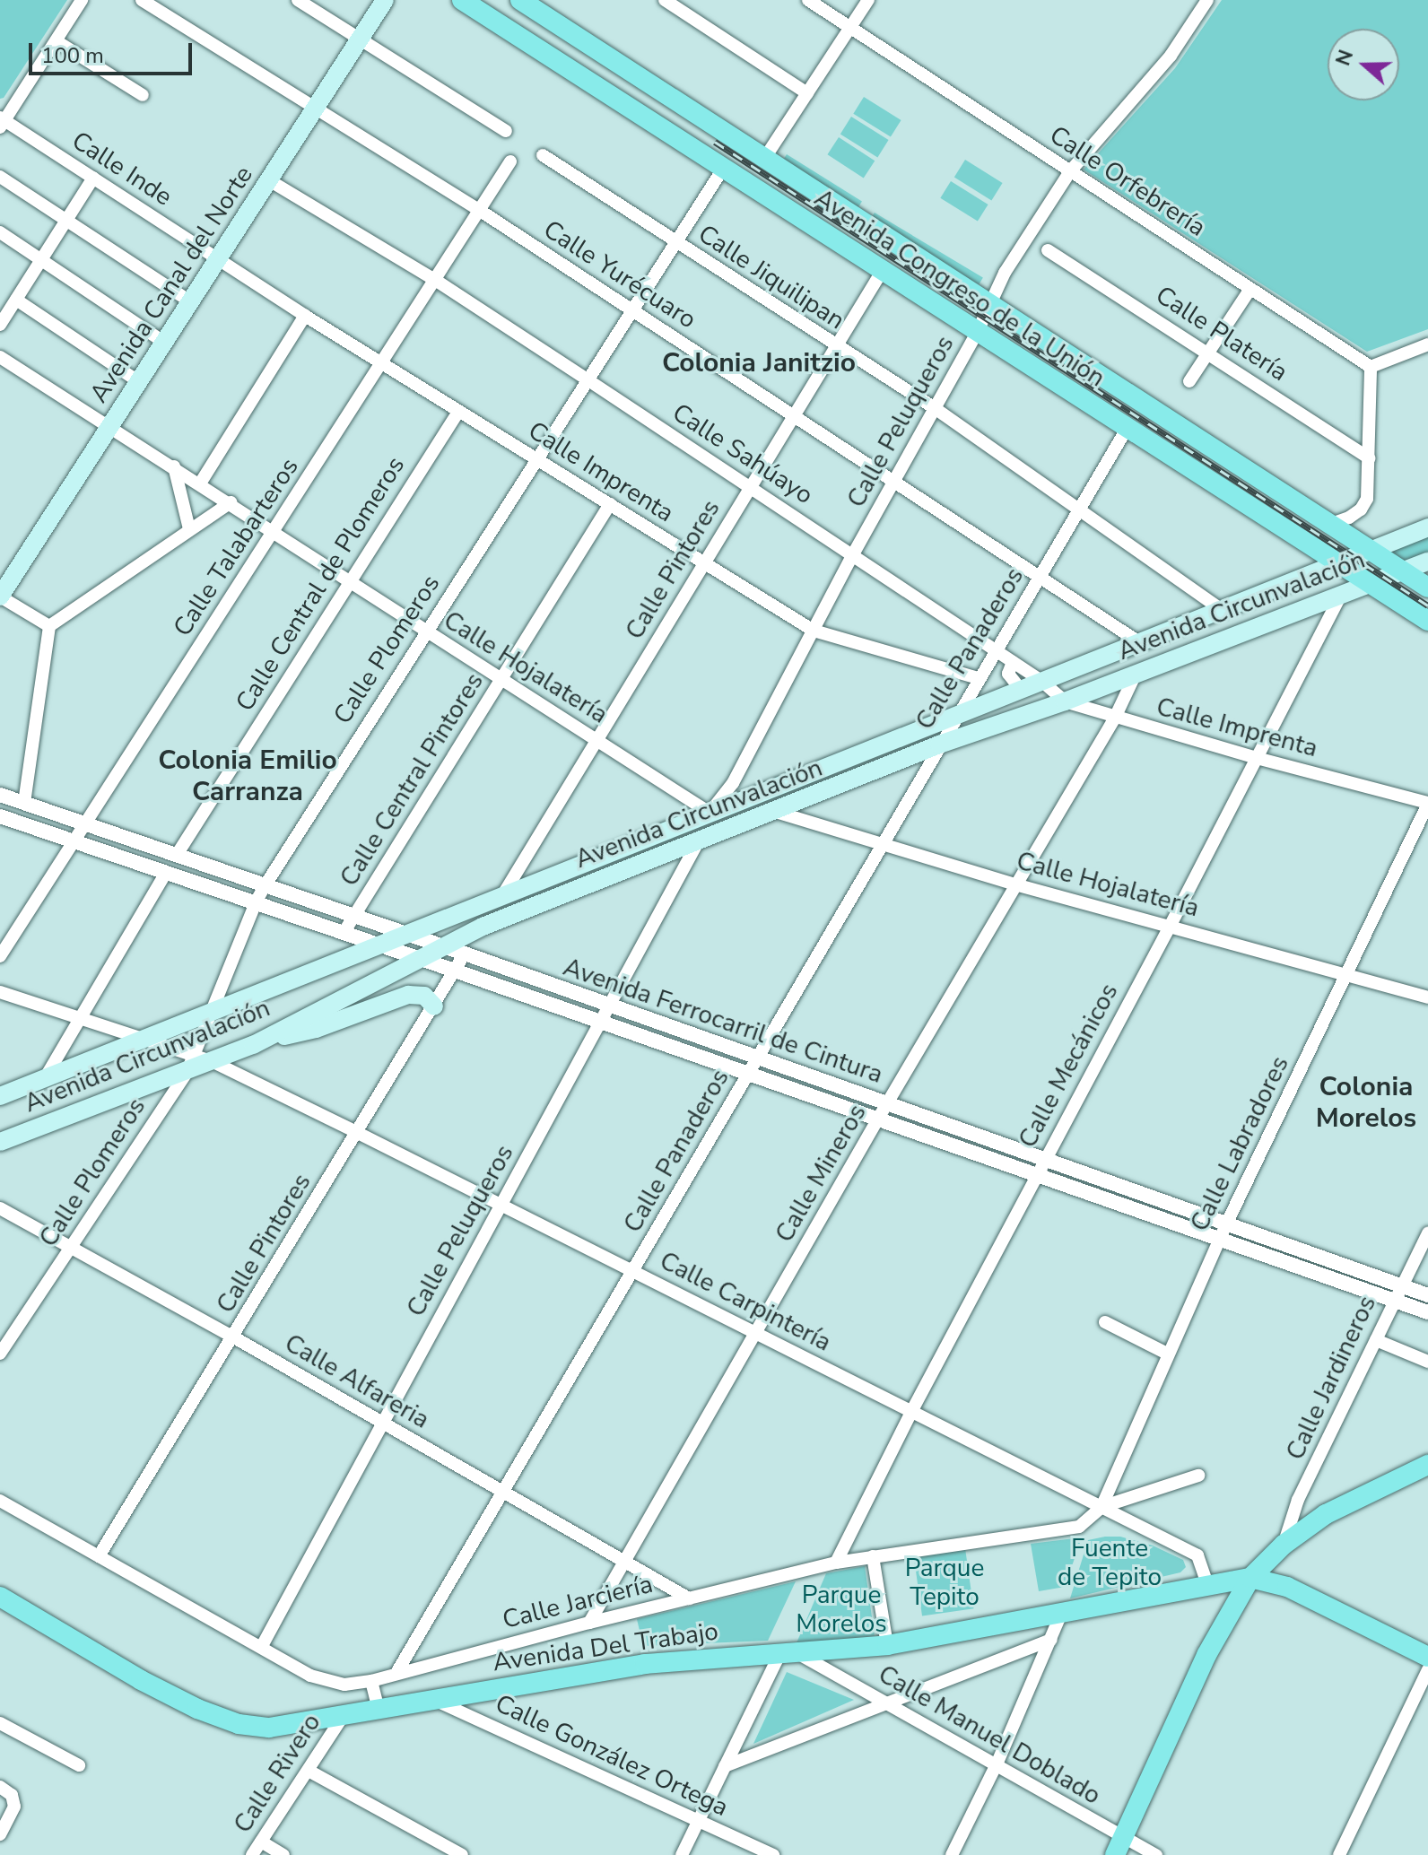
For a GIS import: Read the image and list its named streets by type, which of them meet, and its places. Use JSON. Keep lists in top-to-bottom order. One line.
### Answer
{"streets":{"main road":["Avenida Canal del Norte","Avenida Congreso de la Unión","Avenida Circunvalación","Avenida Del Trabajo"],"street":["Calle Inde","Calle Orfebrería","Calle Yurécuaro","Calle Jiquilipan","Calle Platería","Calle Peluqueros","Calle Sahúayo","Calle Imprenta","Calle Talabarteros","Calle Pintores","Calle Central de Plomeros","Calle Panaderos","Calle Plomeros","Calle Hojalatería","Calle Central Pintores","Avenida Ferrocarril de Cintura","Calle Mecánicos","Calle Labradores","Calle Mineros","Calle Carpintería","Calle Jardineros","Calle Alfareria","Calle Jarciería","Calle Manuel Doblado","Calle González Ortega","Calle Rivero"]},"crossings":[["Calle Inde","Avenida Canal del Norte"],["Calle Inde","Calle Imprenta"],["Calle Orfebrería","Calle Peluqueros"],["Calle Yurécuaro","Avenida Canal del Norte"],["Calle Yurécuaro","Calle Peluqueros"],["Calle Yurécuaro","Calle Talabarteros"],["Calle Yurécuaro","Calle Pintores"],["Calle Yurécuaro","Avenida Circunvalación"],["Calle Yurécuaro","Calle Panaderos"],["Calle Yurécuaro","Calle Plomeros"],["Calle Jiquilipan","Calle Peluqueros"],["Calle Jiquilipan","Calle Pintores"],["Calle Jiquilipan","Avenida Circunvalación"],["Calle Jiquilipan","Calle Panaderos"],["Calle Jiquilipan","Calle Plomeros"],["Avenida Canal del Norte","Calle Sahúayo"],["Avenida Canal del Norte","Calle Imprenta"],["Avenida Canal del Norte","Calle Hojalatería"],["Avenida Congreso de la Unión","Calle Peluqueros"],["Avenida Congreso de la Unión","Calle Pintores"],["Avenida Congreso de la Unión","Avenida Circunvalación"],["Avenida Congreso de la Unión","Calle Panaderos"],["Avenida Congreso de la Unión","Calle Plomeros"],["Calle Peluqueros","Calle Sahúayo"],["Calle Peluqueros","Calle Imprenta"],["Calle Peluqueros","Avenida Circunvalación"],["Calle Peluqueros","Calle Hojalatería"],["Calle Peluqueros","Avenida Ferrocarril de Cintura"],["Calle Peluqueros","Calle Carpintería"],["Calle Peluqueros","Calle Alfareria"],["Calle Peluqueros","Calle Jarciería"],["Calle Sahúayo","Calle Imprenta"],["Calle Sahúayo","Calle Talabarteros"],["Calle Sahúayo","Calle Pintores"],["Calle Sahúayo","Avenida Circunvalación"],["Calle Sahúayo","Calle Panaderos"],["Calle Sahúayo","Calle Plomeros"],["Calle Imprenta","Calle Talabarteros"],["Calle Imprenta","Calle Pintores"],["Calle Imprenta","Calle Central de Plomeros"],["Calle Imprenta","Avenida Circunvalación"],["Calle Imprenta","Calle Panaderos"],["Calle Imprenta","Calle Plomeros"],["Calle Imprenta","Calle Central Pintores"],["Calle Imprenta","Calle Mecánicos"],["Calle Imprenta","Calle Labradores"],["Calle Imprenta","Calle Mineros"],["Calle Talabarteros","Calle Hojalatería"],["Calle Talabarteros","Avenida Ferrocarril de Cintura"],["Calle Pintores","Avenida Circunvalación"],["Calle Pintores","Calle Hojalatería"],["Calle Pintores","Avenida Ferrocarril de Cintura"],["Calle Pintores","Calle Carpintería"],["Calle Pintores","Calle Alfareria"],["Calle Pintores","Calle Jarciería"],["Calle Central de Plomeros","Calle Hojalatería"],["Calle Central de Plomeros","Avenida Ferrocarril de Cintura"],["Avenida Circunvalación","Calle Panaderos"],["Avenida Circunvalación","Calle Plomeros"],["Avenida Circunvalación","Calle Hojalatería"],["Avenida Circunvalación","Avenida Ferrocarril de Cintura"],["Avenida Circunvalación","Calle Mecánicos"],["Avenida Circunvalación","Calle Mineros"],["Avenida Circunvalación","Calle Carpintería"],["Calle Panaderos","Calle Hojalatería"],["Calle Panaderos","Avenida Ferrocarril de Cintura"],["Calle Panaderos","Calle Carpintería"],["Calle Panaderos","Calle Alfareria"],["Calle Panaderos","Calle Jarciería"],["Calle Plomeros","Calle Hojalatería"],["Calle Plomeros","Avenida Ferrocarril de Cintura"],["Calle Plomeros","Calle Alfareria"],["Calle Hojalatería","Calle Central Pintores"],["Calle Hojalatería","Calle Mecánicos"],["Calle Hojalatería","Calle Labradores"],["Calle Hojalatería","Calle Mineros"],["Calle Central Pintores","Avenida Ferrocarril de Cintura"],["Avenida Ferrocarril de Cintura","Calle Mecánicos"],["Avenida Ferrocarril de Cintura","Calle Labradores"],["Avenida Ferrocarril de Cintura","Calle Mineros"],["Avenida Ferrocarril de Cintura","Calle Jardineros"],["Calle Mecánicos","Calle Carpintería"],["Calle Mecánicos","Calle Jarciería"],["Calle Labradores","Calle Carpintería"],["Calle Labradores","Calle Jarciería"],["Calle Mineros","Calle Carpintería"],["Calle Mineros","Calle Alfareria"],["Calle Mineros","Calle Jarciería"],["Calle Carpintería","Calle Jarciería"],["Calle Carpintería","Avenida Del Trabajo"],["Calle Alfareria","Calle Jarciería"],["Avenida Del Trabajo","Calle Manuel Doblado"],["Avenida Del Trabajo","Calle González Ortega"],["Avenida Del Trabajo","Calle Rivero"]],"districts":["Colonia Janitzio","Colonia Emilio Carranza","Colonia Morelos"],"parks":["Fuente de Tepito","Parque Tepito","Parque Morelos"],"scale_bar":"100 m","north":"left"}
